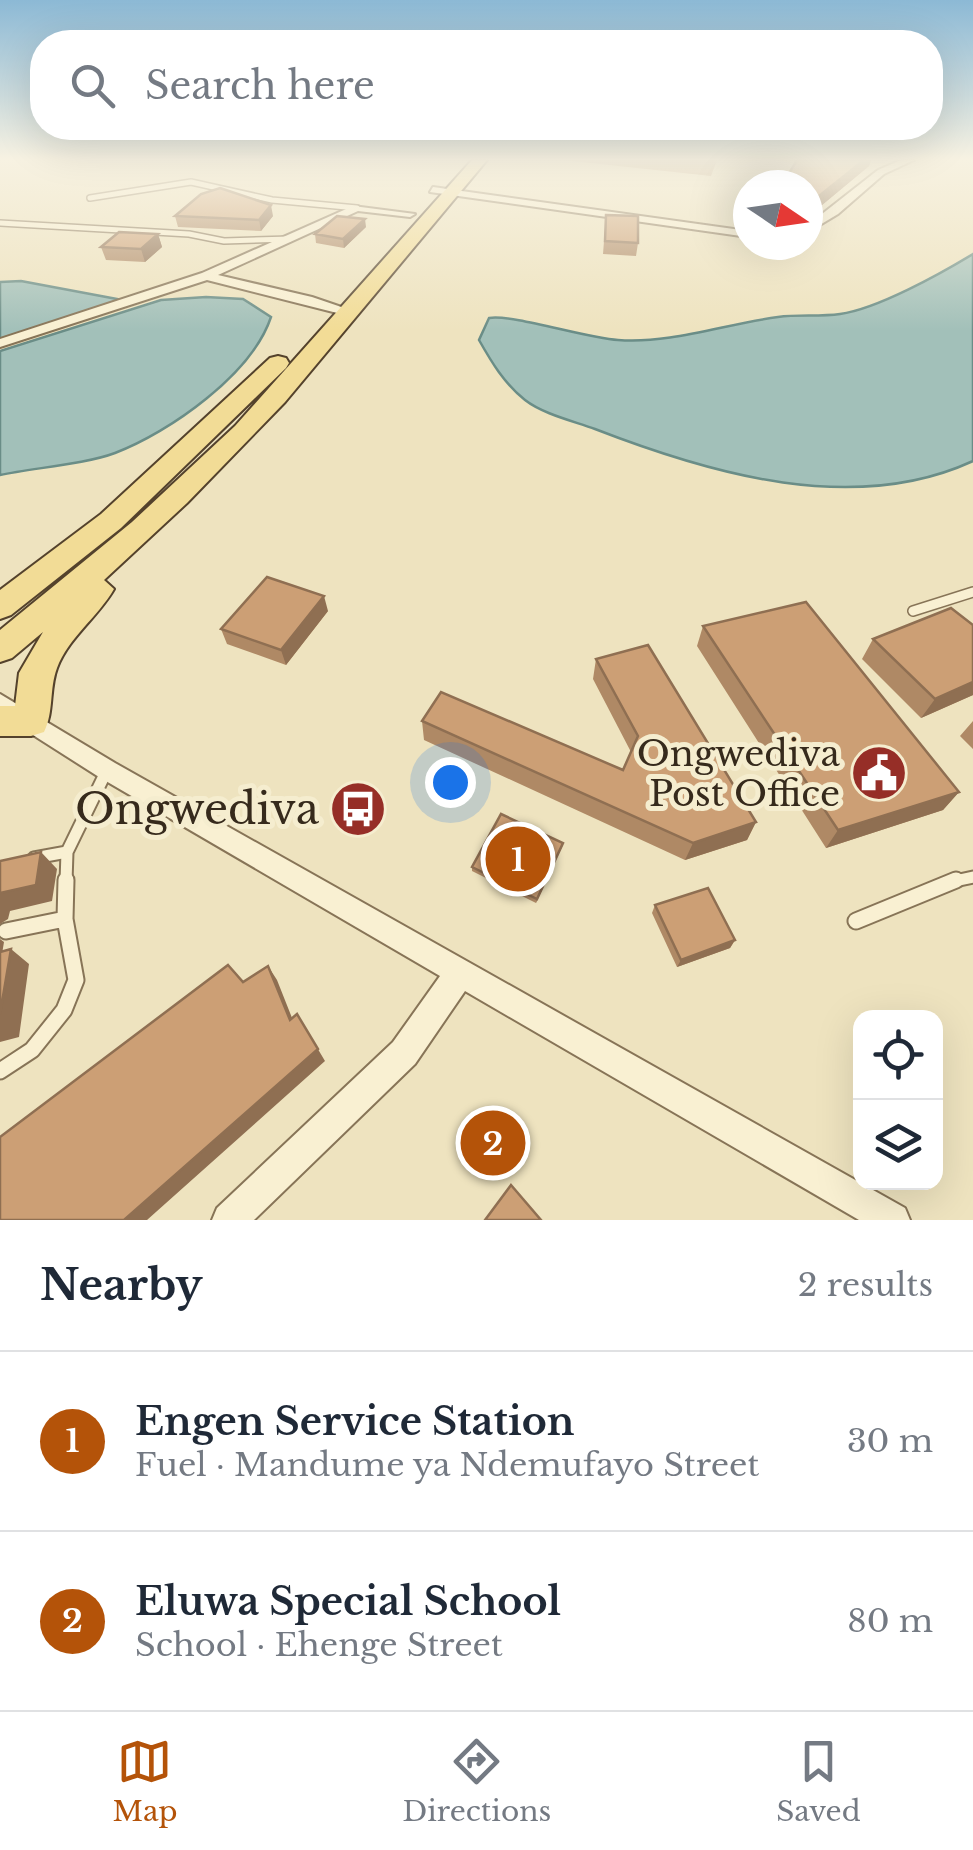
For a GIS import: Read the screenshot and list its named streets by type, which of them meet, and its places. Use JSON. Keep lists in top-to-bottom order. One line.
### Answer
{"places":{"public building":["Ongwediva Post Office"],"bus stop":["Ongwediva"]},"north":"right","page":{"search":"Search here","pins":["1","2"],"heading":["Nearby","2 results"],"list":[{"mark":"1","name":"Engen Service Station","note":"Fuel · Mandume ya Ndemufayo Street","value":"30 m"},{"mark":"2","name":"Eluwa Special School","note":"School · Ehenge Street","value":"80 m"}],"nav":["Map","Directions","Saved"]}}
